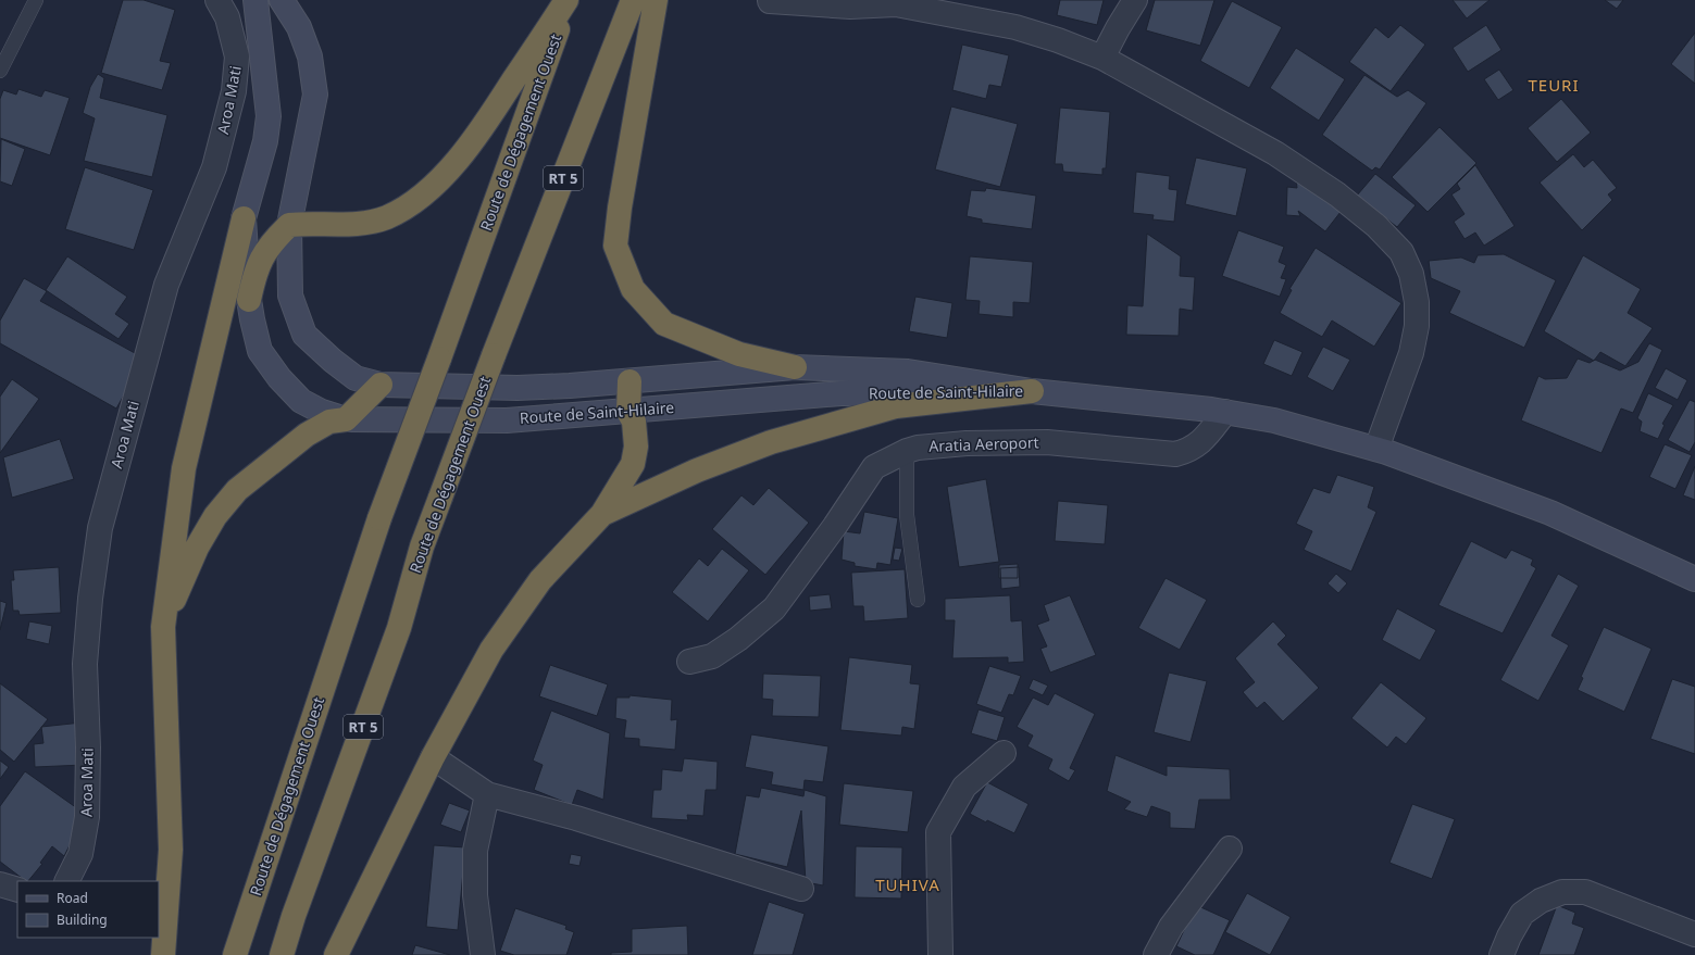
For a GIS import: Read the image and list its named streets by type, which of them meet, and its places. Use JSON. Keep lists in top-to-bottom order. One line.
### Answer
{"streets":{"highway":["Route de Dégagement Ouest","RT 5"],"main road":["Route de Saint-Hilaire"],"street":["Aroa Mati","Aratia Aeroport"]},"districts":["TEURI","TUHIVA"],"legend":["Road","Building"]}
